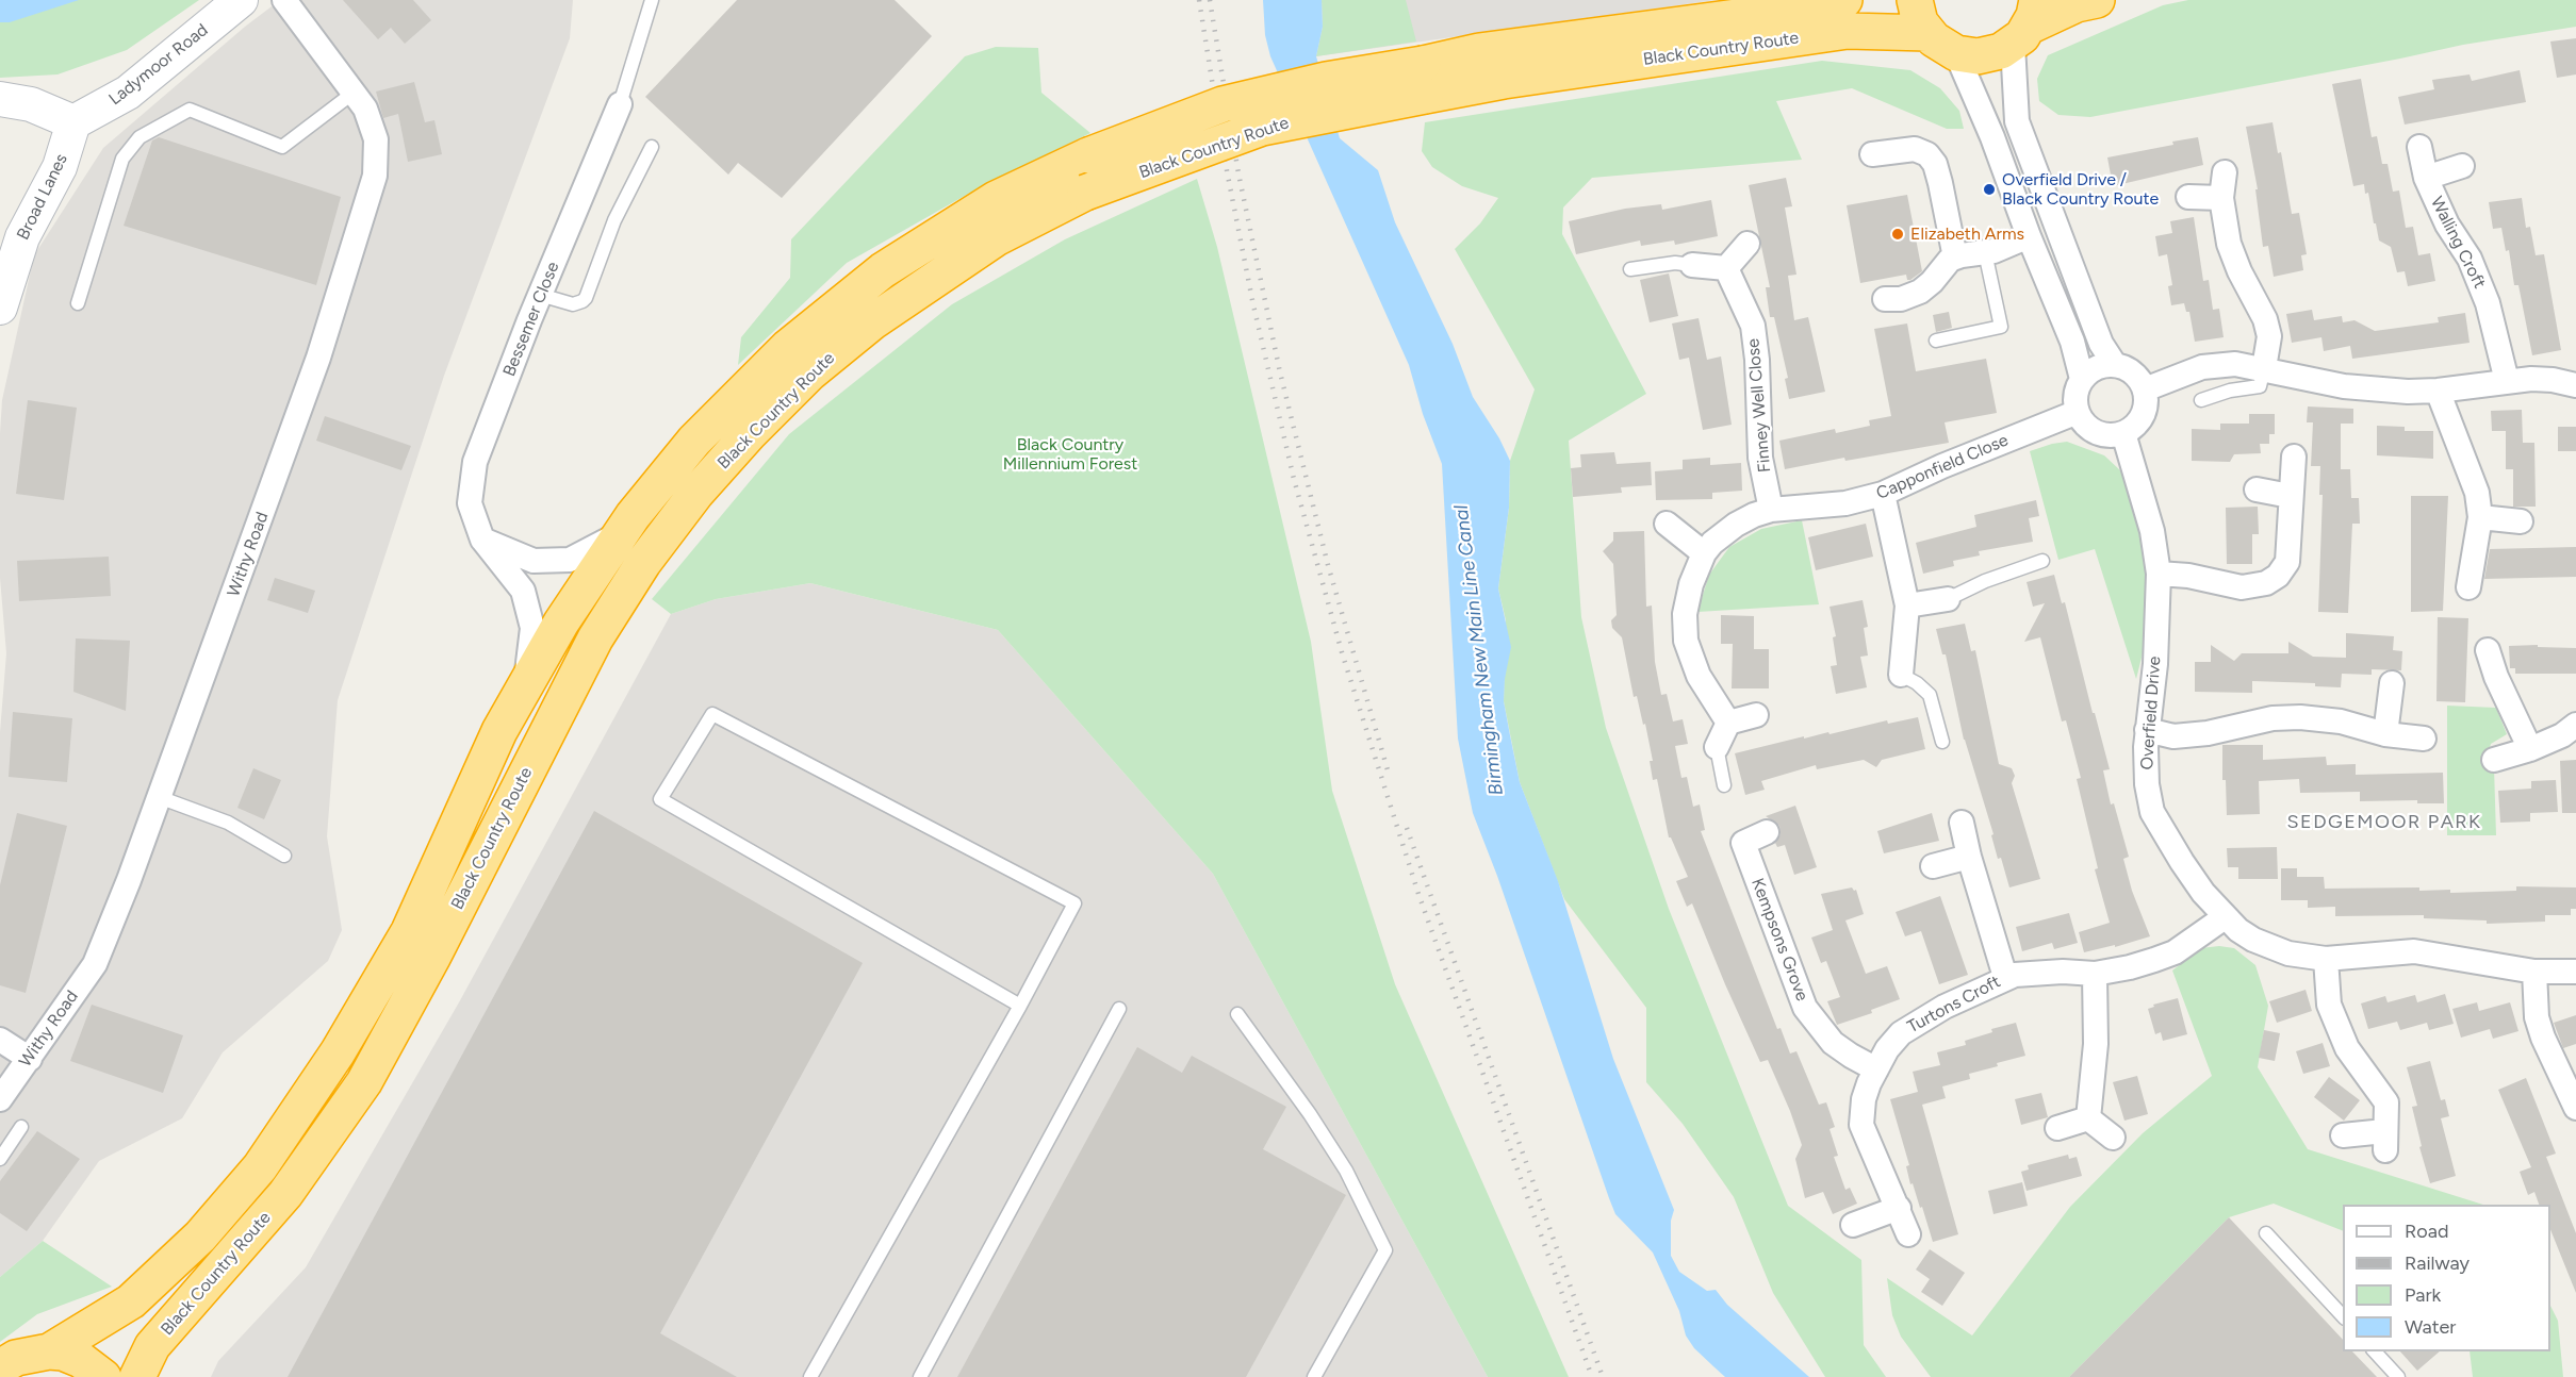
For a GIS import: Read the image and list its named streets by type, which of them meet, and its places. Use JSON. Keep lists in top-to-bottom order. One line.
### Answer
{"streets":{"highway":["Black Country Route"],"street":["Ladymoor Road","Broad Lanes","Walling Croft","Bessemer Close","Finney Well Close","Capponfield Close","Withy Road","Overfield Drive","Kempsons Grove","Turtons Croft"]},"crossings":[["Black Country Route","Bessemer Close"],["Ladymoor Road","Broad Lanes"],["Finney Well Close","Capponfield Close"],["Capponfield Close","Overfield Drive"],["Overfield Drive","Turtons Croft"],["Kempsons Grove","Turtons Croft"]],"districts":["SEDGEMOOR PARK"],"water":["Birmingham New Main Line Canal"],"parks":["Black Country Millennium Forest"],"places":["Overfield Drive / Black Country Route","Elizabeth Arms"],"legend":["Road","Railway","Park","Water"]}
